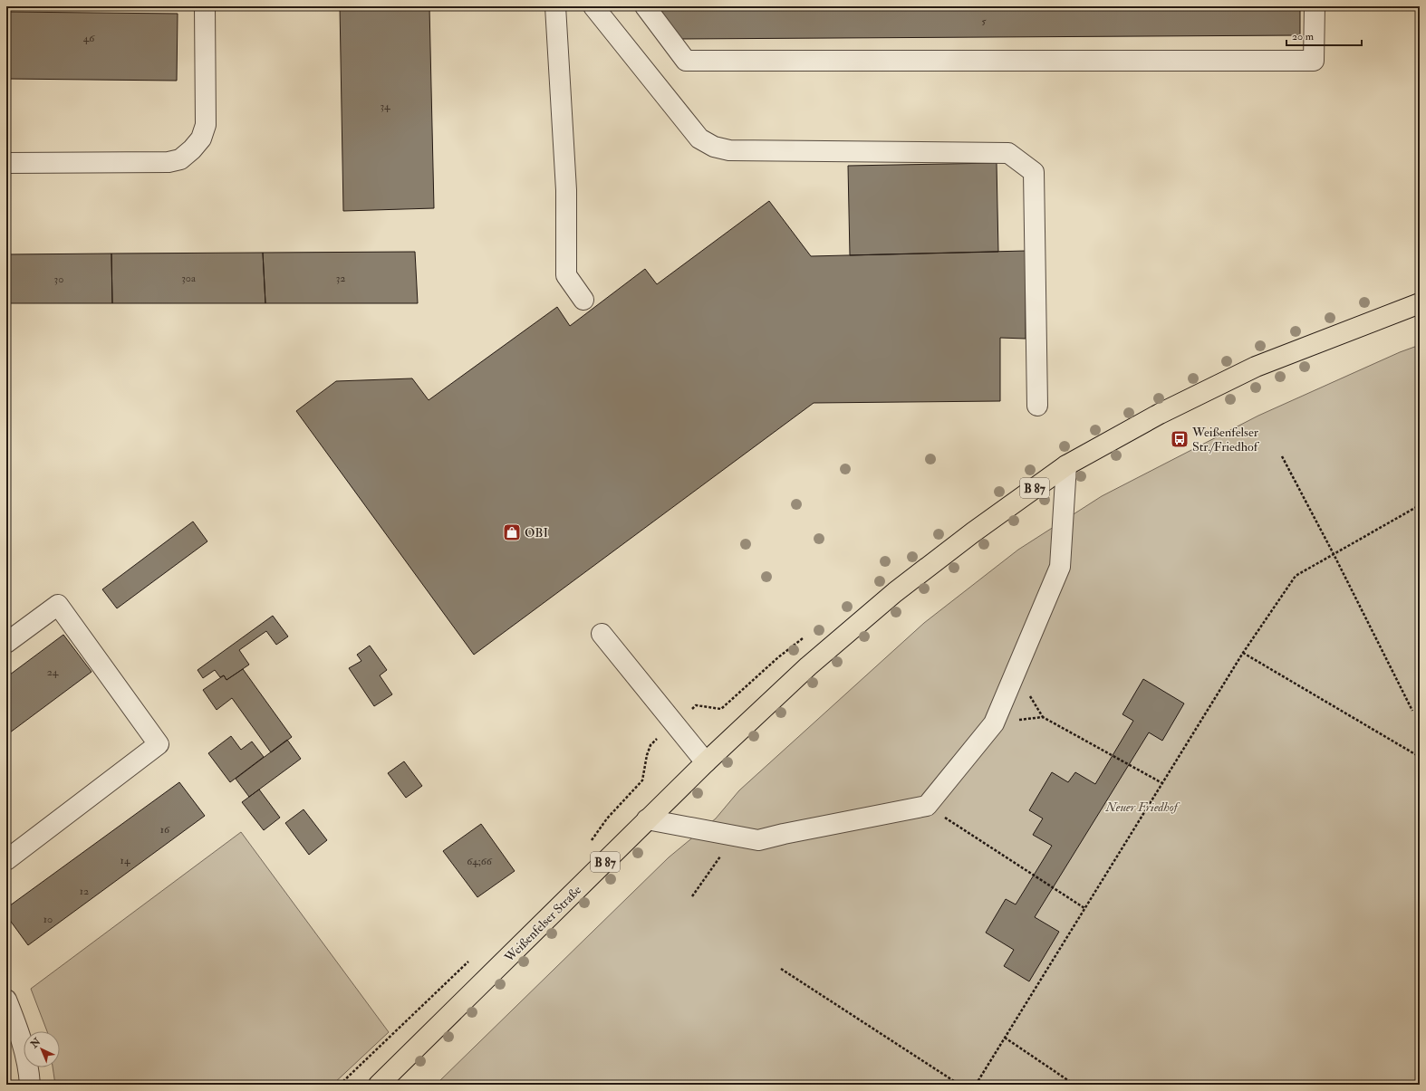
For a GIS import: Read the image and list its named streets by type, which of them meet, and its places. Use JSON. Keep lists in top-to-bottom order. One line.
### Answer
{"streets":{"main road":["B 87","Weißenfelser Straße"]},"crossings":[["B 87","Weißenfelser Straße"]],"parks":["Neuer Friedhof"],"places":{"bus stop":["Weißenfelser Str./Friedhof"],"shop":["OBI"]},"house_numbers":["5","46","34","30a","32","30","24","16","14","64;66","12","10"],"scale_bar":"20 m","north":"top left"}
